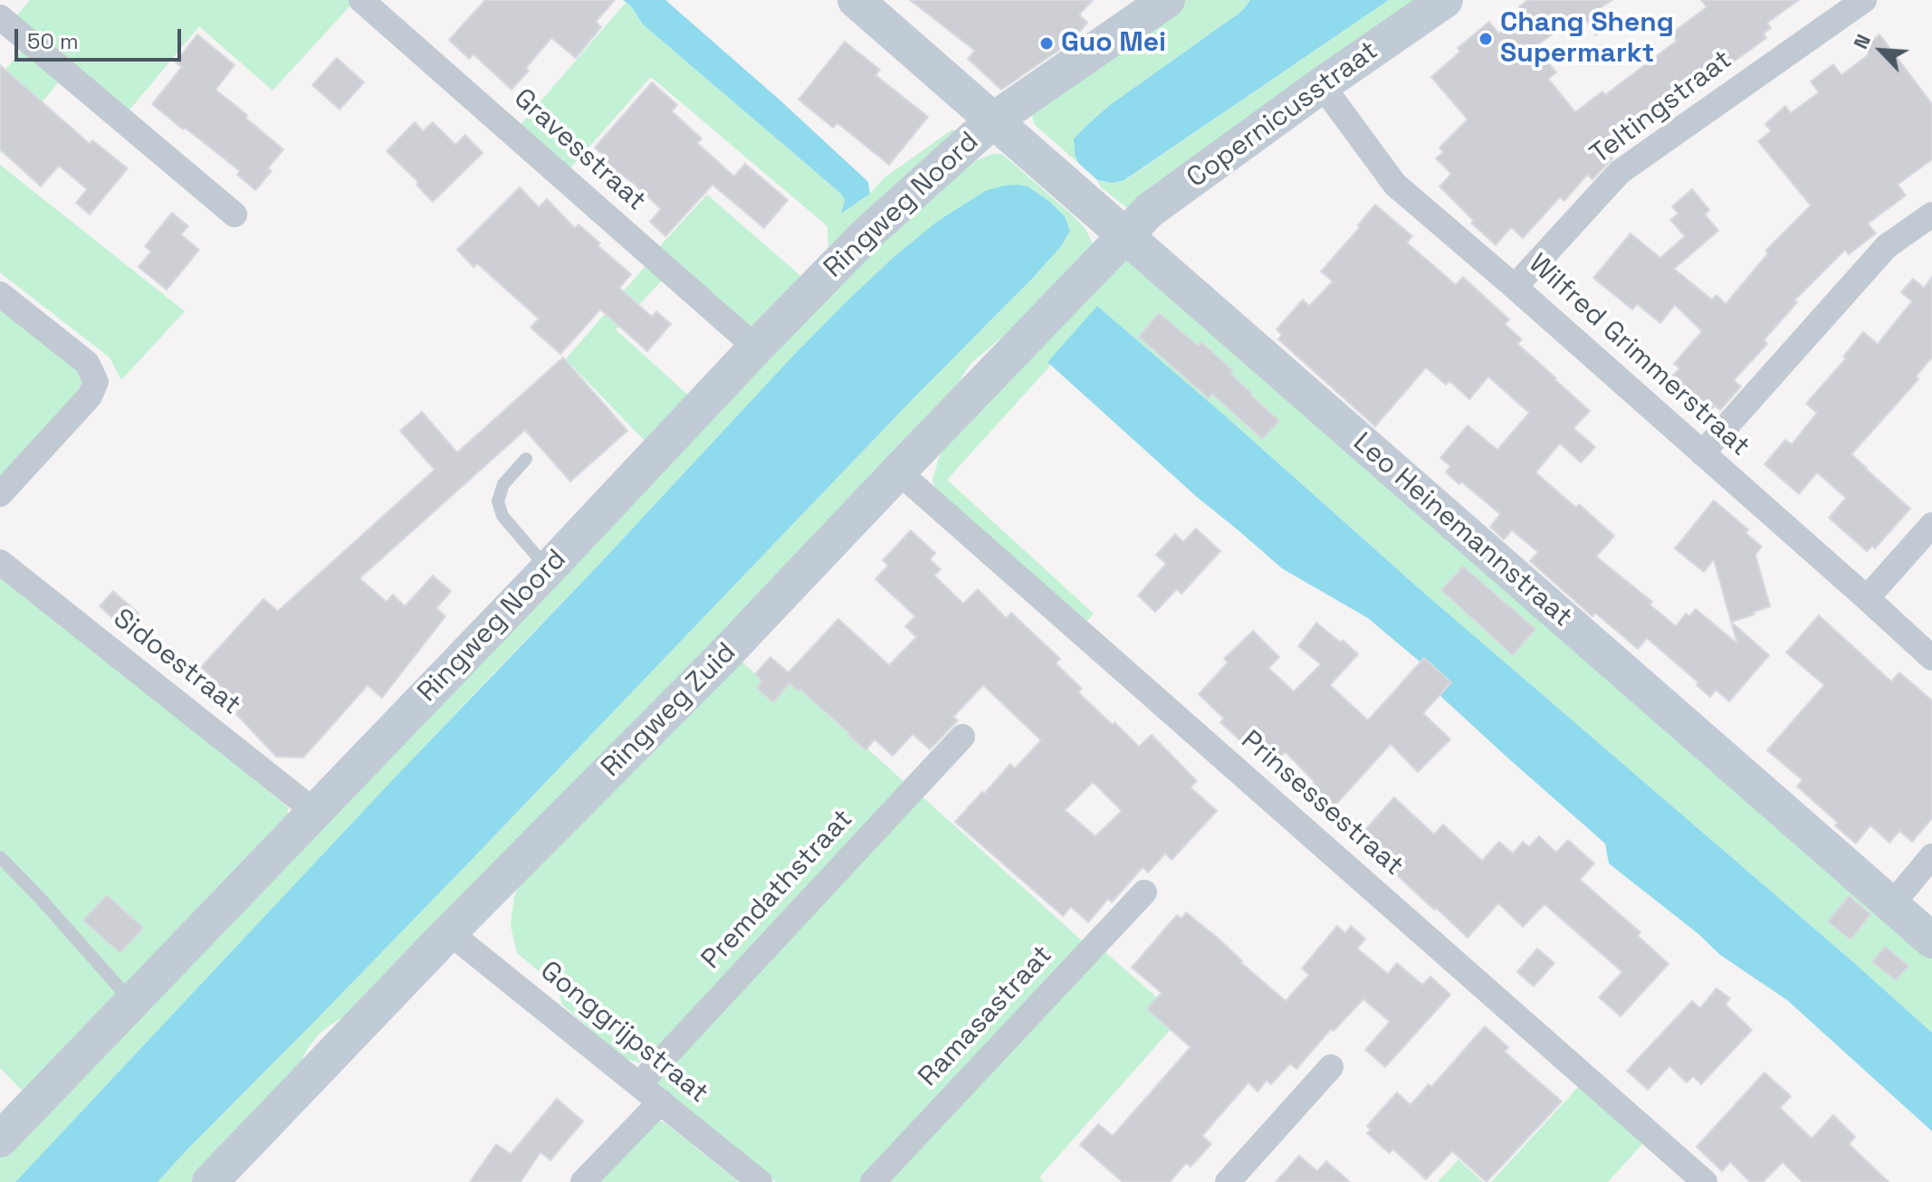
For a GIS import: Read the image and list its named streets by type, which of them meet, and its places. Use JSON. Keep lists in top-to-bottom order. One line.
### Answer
{"streets":{"street":["Teltingstraat","Copernicusstraat","Gravesstraat","Ringweg Noord","Wilfred Grimmerstraat","Leo Heinemannstraat","Sidoestraat","Ringweg Zuid","Prinsessestraat","Premdathstraat","Ramasastraat","Gonggrijpstraat"]},"crossings":[["Teltingstraat","Wilfred Grimmerstraat"],["Copernicusstraat","Wilfred Grimmerstraat"],["Copernicusstraat","Leo Heinemannstraat"],["Copernicusstraat","Ringweg Zuid"],["Gravesstraat","Ringweg Noord"],["Ringweg Noord","Leo Heinemannstraat"],["Ringweg Noord","Sidoestraat"],["Leo Heinemannstraat","Ringweg Zuid"],["Ringweg Zuid","Prinsessestraat"],["Ringweg Zuid","Gonggrijpstraat"],["Premdathstraat","Gonggrijpstraat"]],"places":["Chang Sheng Supermarkt","Guo Mei"],"scale_bar":"50 m","north":"top left"}
